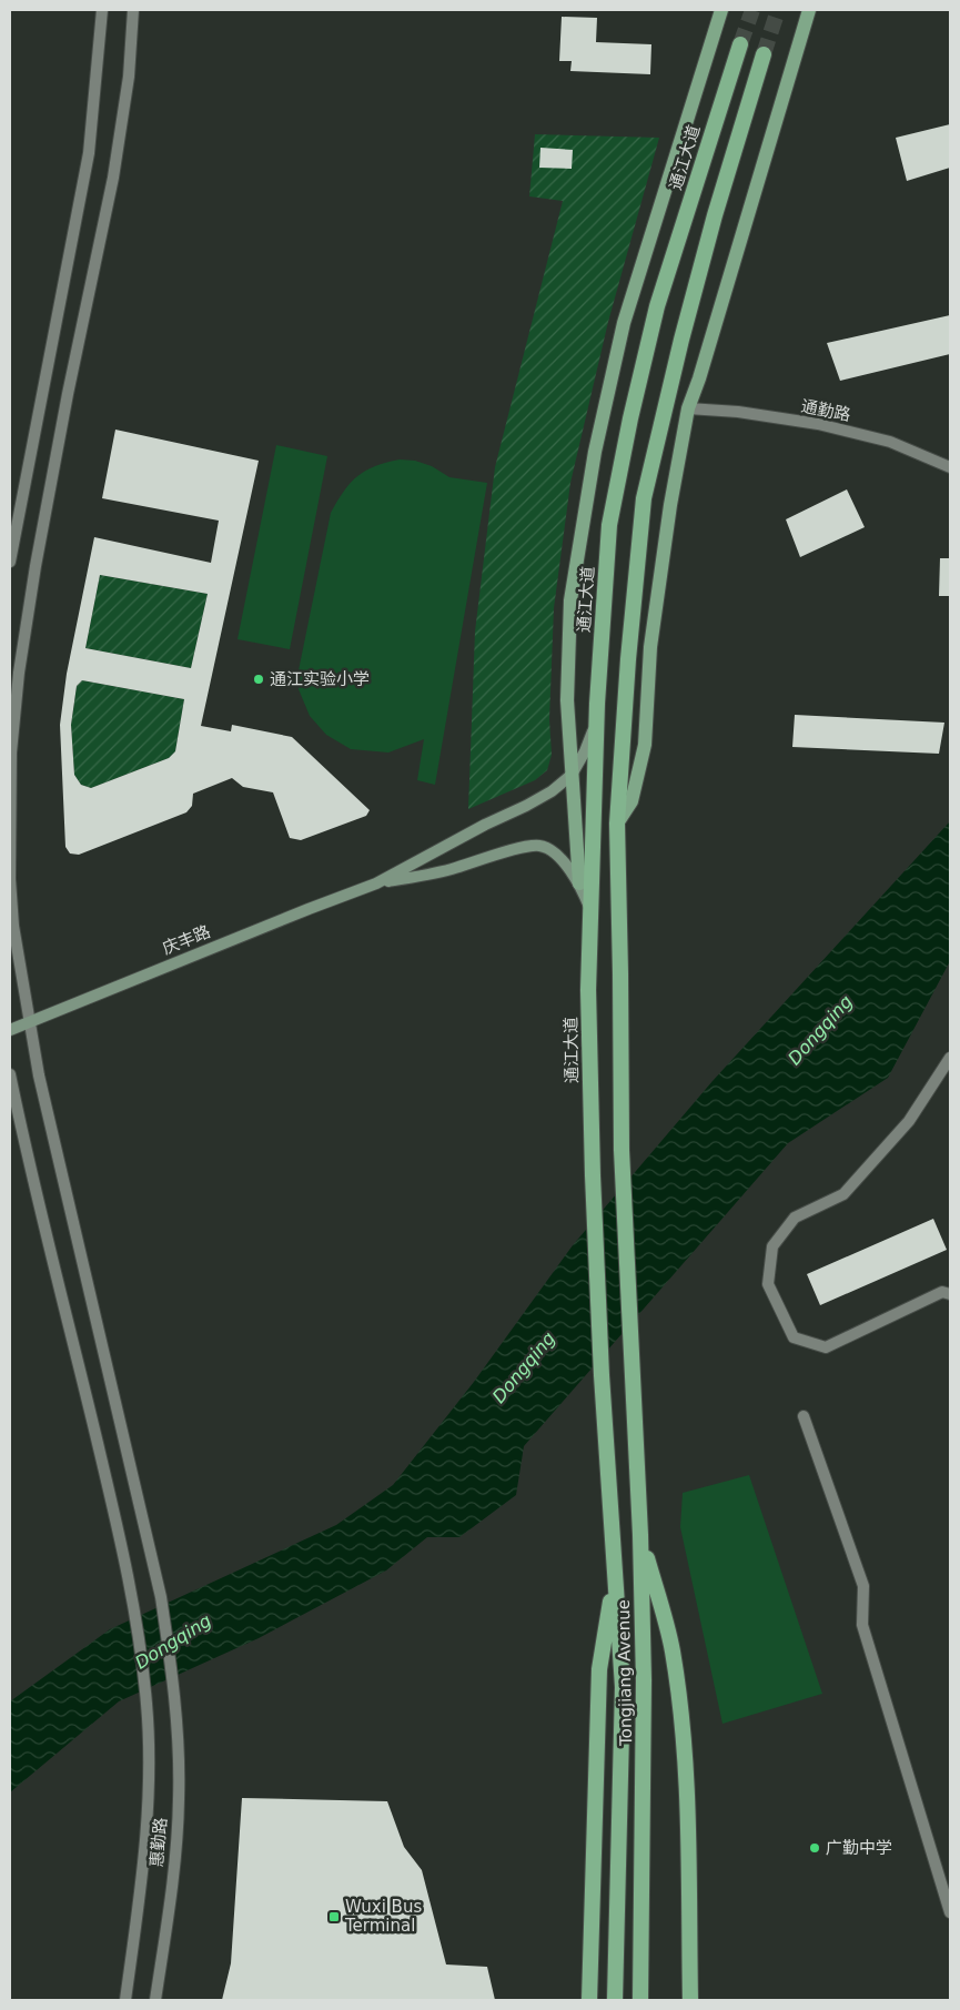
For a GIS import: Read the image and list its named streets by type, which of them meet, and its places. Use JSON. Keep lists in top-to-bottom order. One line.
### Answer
{"streets":{"highway":["通江大道","Tongjiang Avenue"],"main road":["庆丰路"],"street":["通勤路","惠勤路"]},"crossings":[["通江大道","Tongjiang Avenue"],["庆丰路","惠勤路"]],"water":["Dongqing"],"places":{"other":["通江实验小学","广勤中学"],"transit":["Wuxi Bus Terminal"]}}
